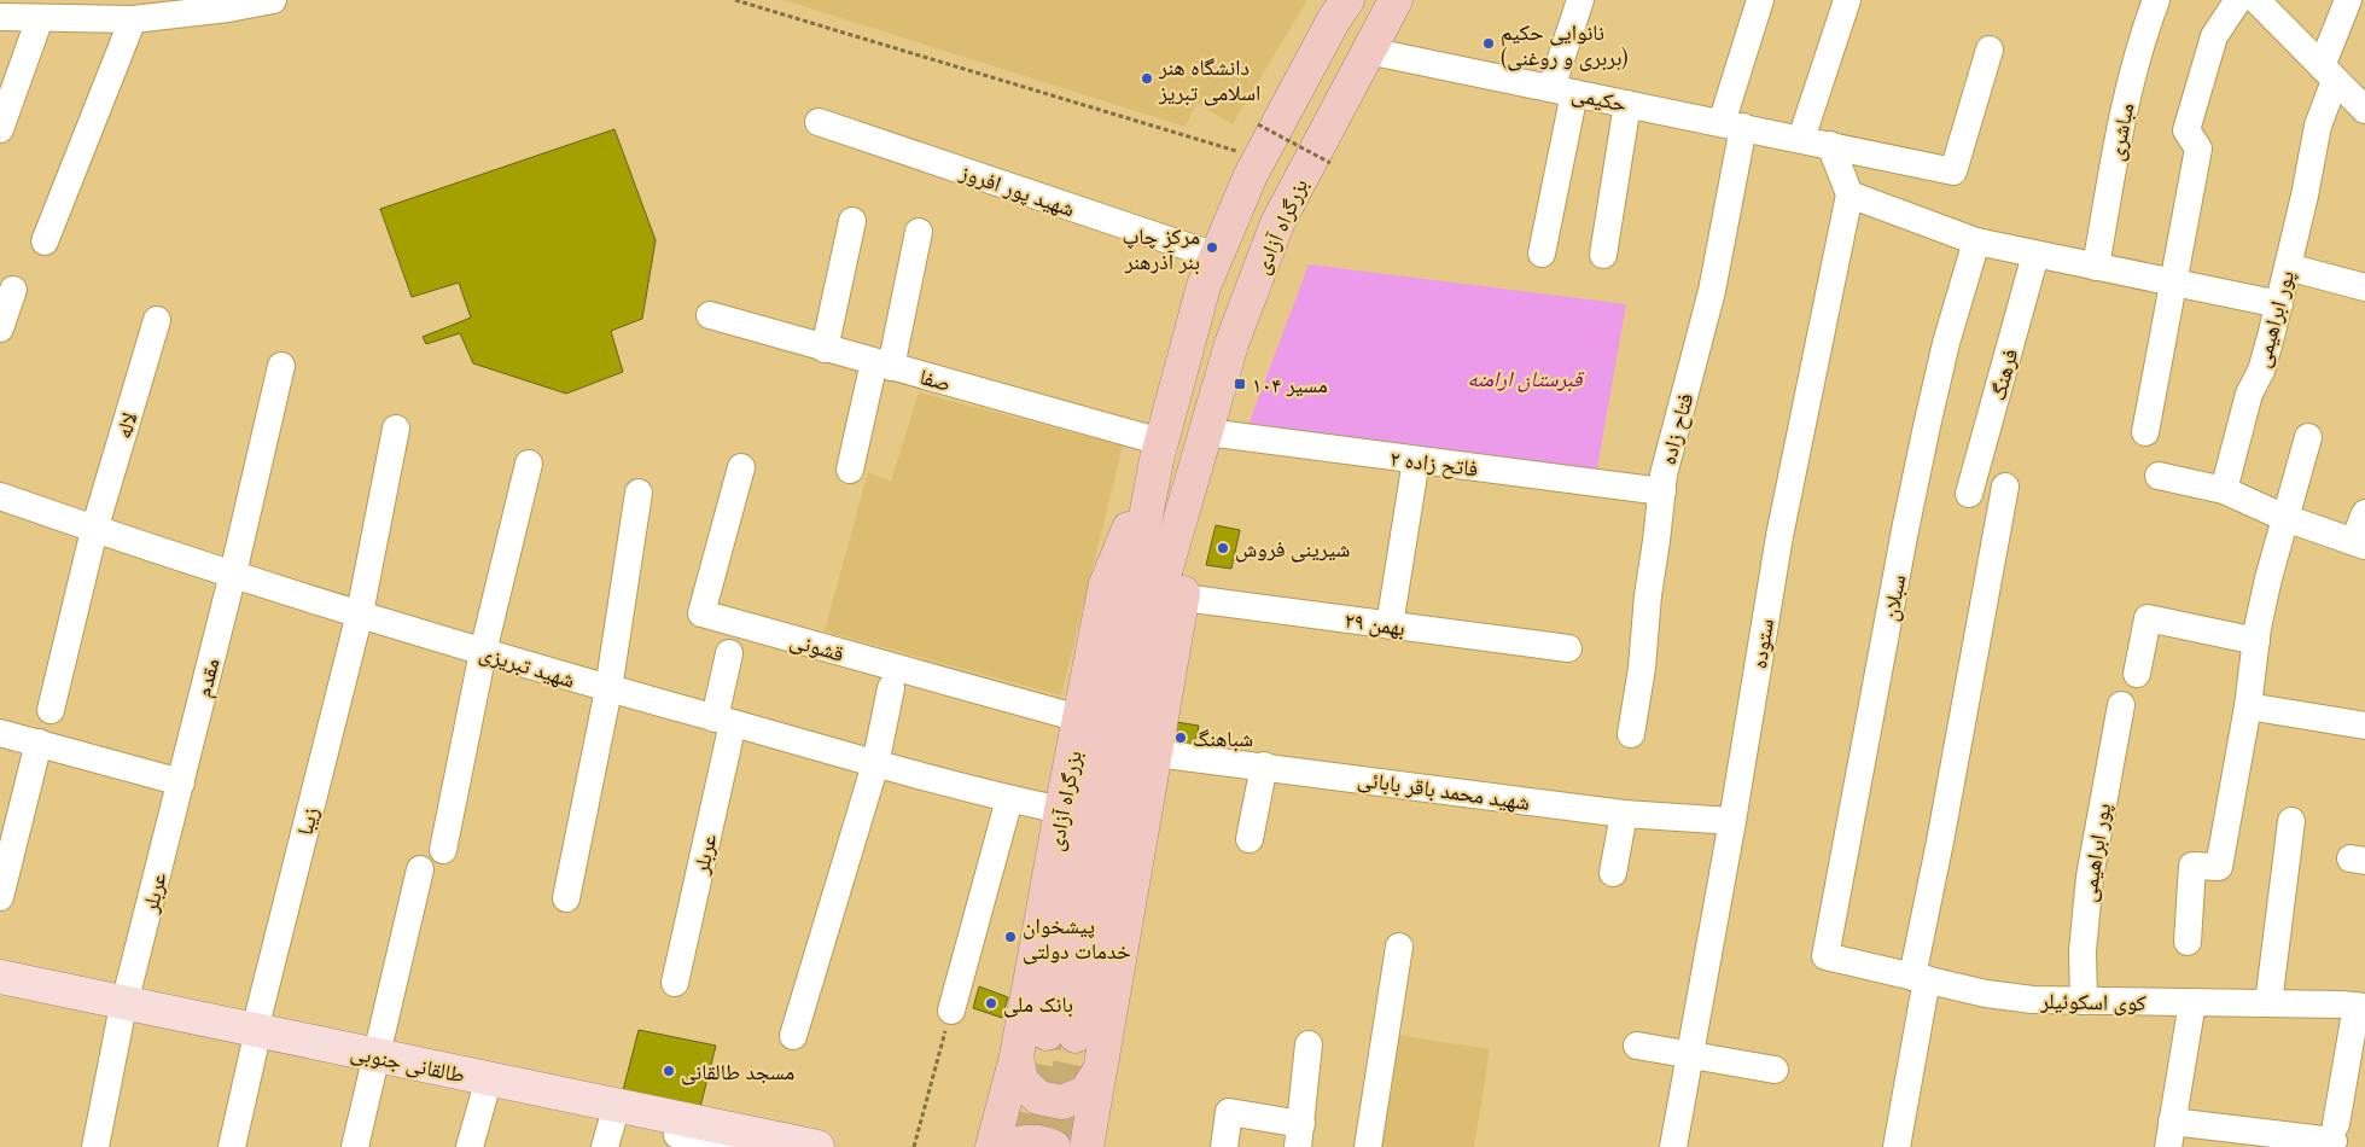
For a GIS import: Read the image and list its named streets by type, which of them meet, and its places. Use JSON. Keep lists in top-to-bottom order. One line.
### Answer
{"streets":{"highway":["بزرگراه آزادی"],"main road":["طالقانی جنوبی"],"street":["حکیمی","مباشری","شهید پور افروز","پور ابراهیمی","فرهنگ","صفا","لاله","فتاح زاده","فاتح زاده ۲","سبلان","۲۹ بهمن","ستوده","قشونی","شهید تبریزی","مقدم","شهید محمد باقر بابائی","زیبا","عربلر","کوی اسکوئیلر"]},"crossings":[["حکیمی","بزرگراه آزادی"],["حکیمی","فتاح زاده"],["شهید پور افروز","بزرگراه آزادی"],["بزرگراه آزادی","صفا"],["بزرگراه آزادی","فاتح زاده ۲"],["بزرگراه آزادی","۲۹ بهمن"],["بزرگراه آزادی","قشونی"],["بزرگراه آزادی","شهید تبریزی"],["بزرگراه آزادی","شهید محمد باقر بابائی"],["پور ابراهیمی","کوی اسکوئیلر"],["لاله","شهید تبریزی"],["فتاح زاده","فاتح زاده ۲"],["سبلان","کوی اسکوئیلر"],["ستوده","شهید محمد باقر بابائی"],["شهید تبریزی","مقدم"],["شهید تبریزی","زیبا"],["شهید تبریزی","عربلر"],["مقدم","عربلر"],["زیبا","طالقانی جنوبی"],["عربلر","طالقانی جنوبی"]],"parks":["قبرستان ارامنه"],"places":{"other":["نانوایی حکیم (بربری و روغنی)","دانشگاه هنر اسلامی تبریز","مرکز چاپ بنر آذرهنر","شیرینی فروش","شباهنگ","پیشخوان خدمات دولتی","بانک ملی","مسجد طالقانی"],"transit":["مسیر ۱۰۴"]}}
